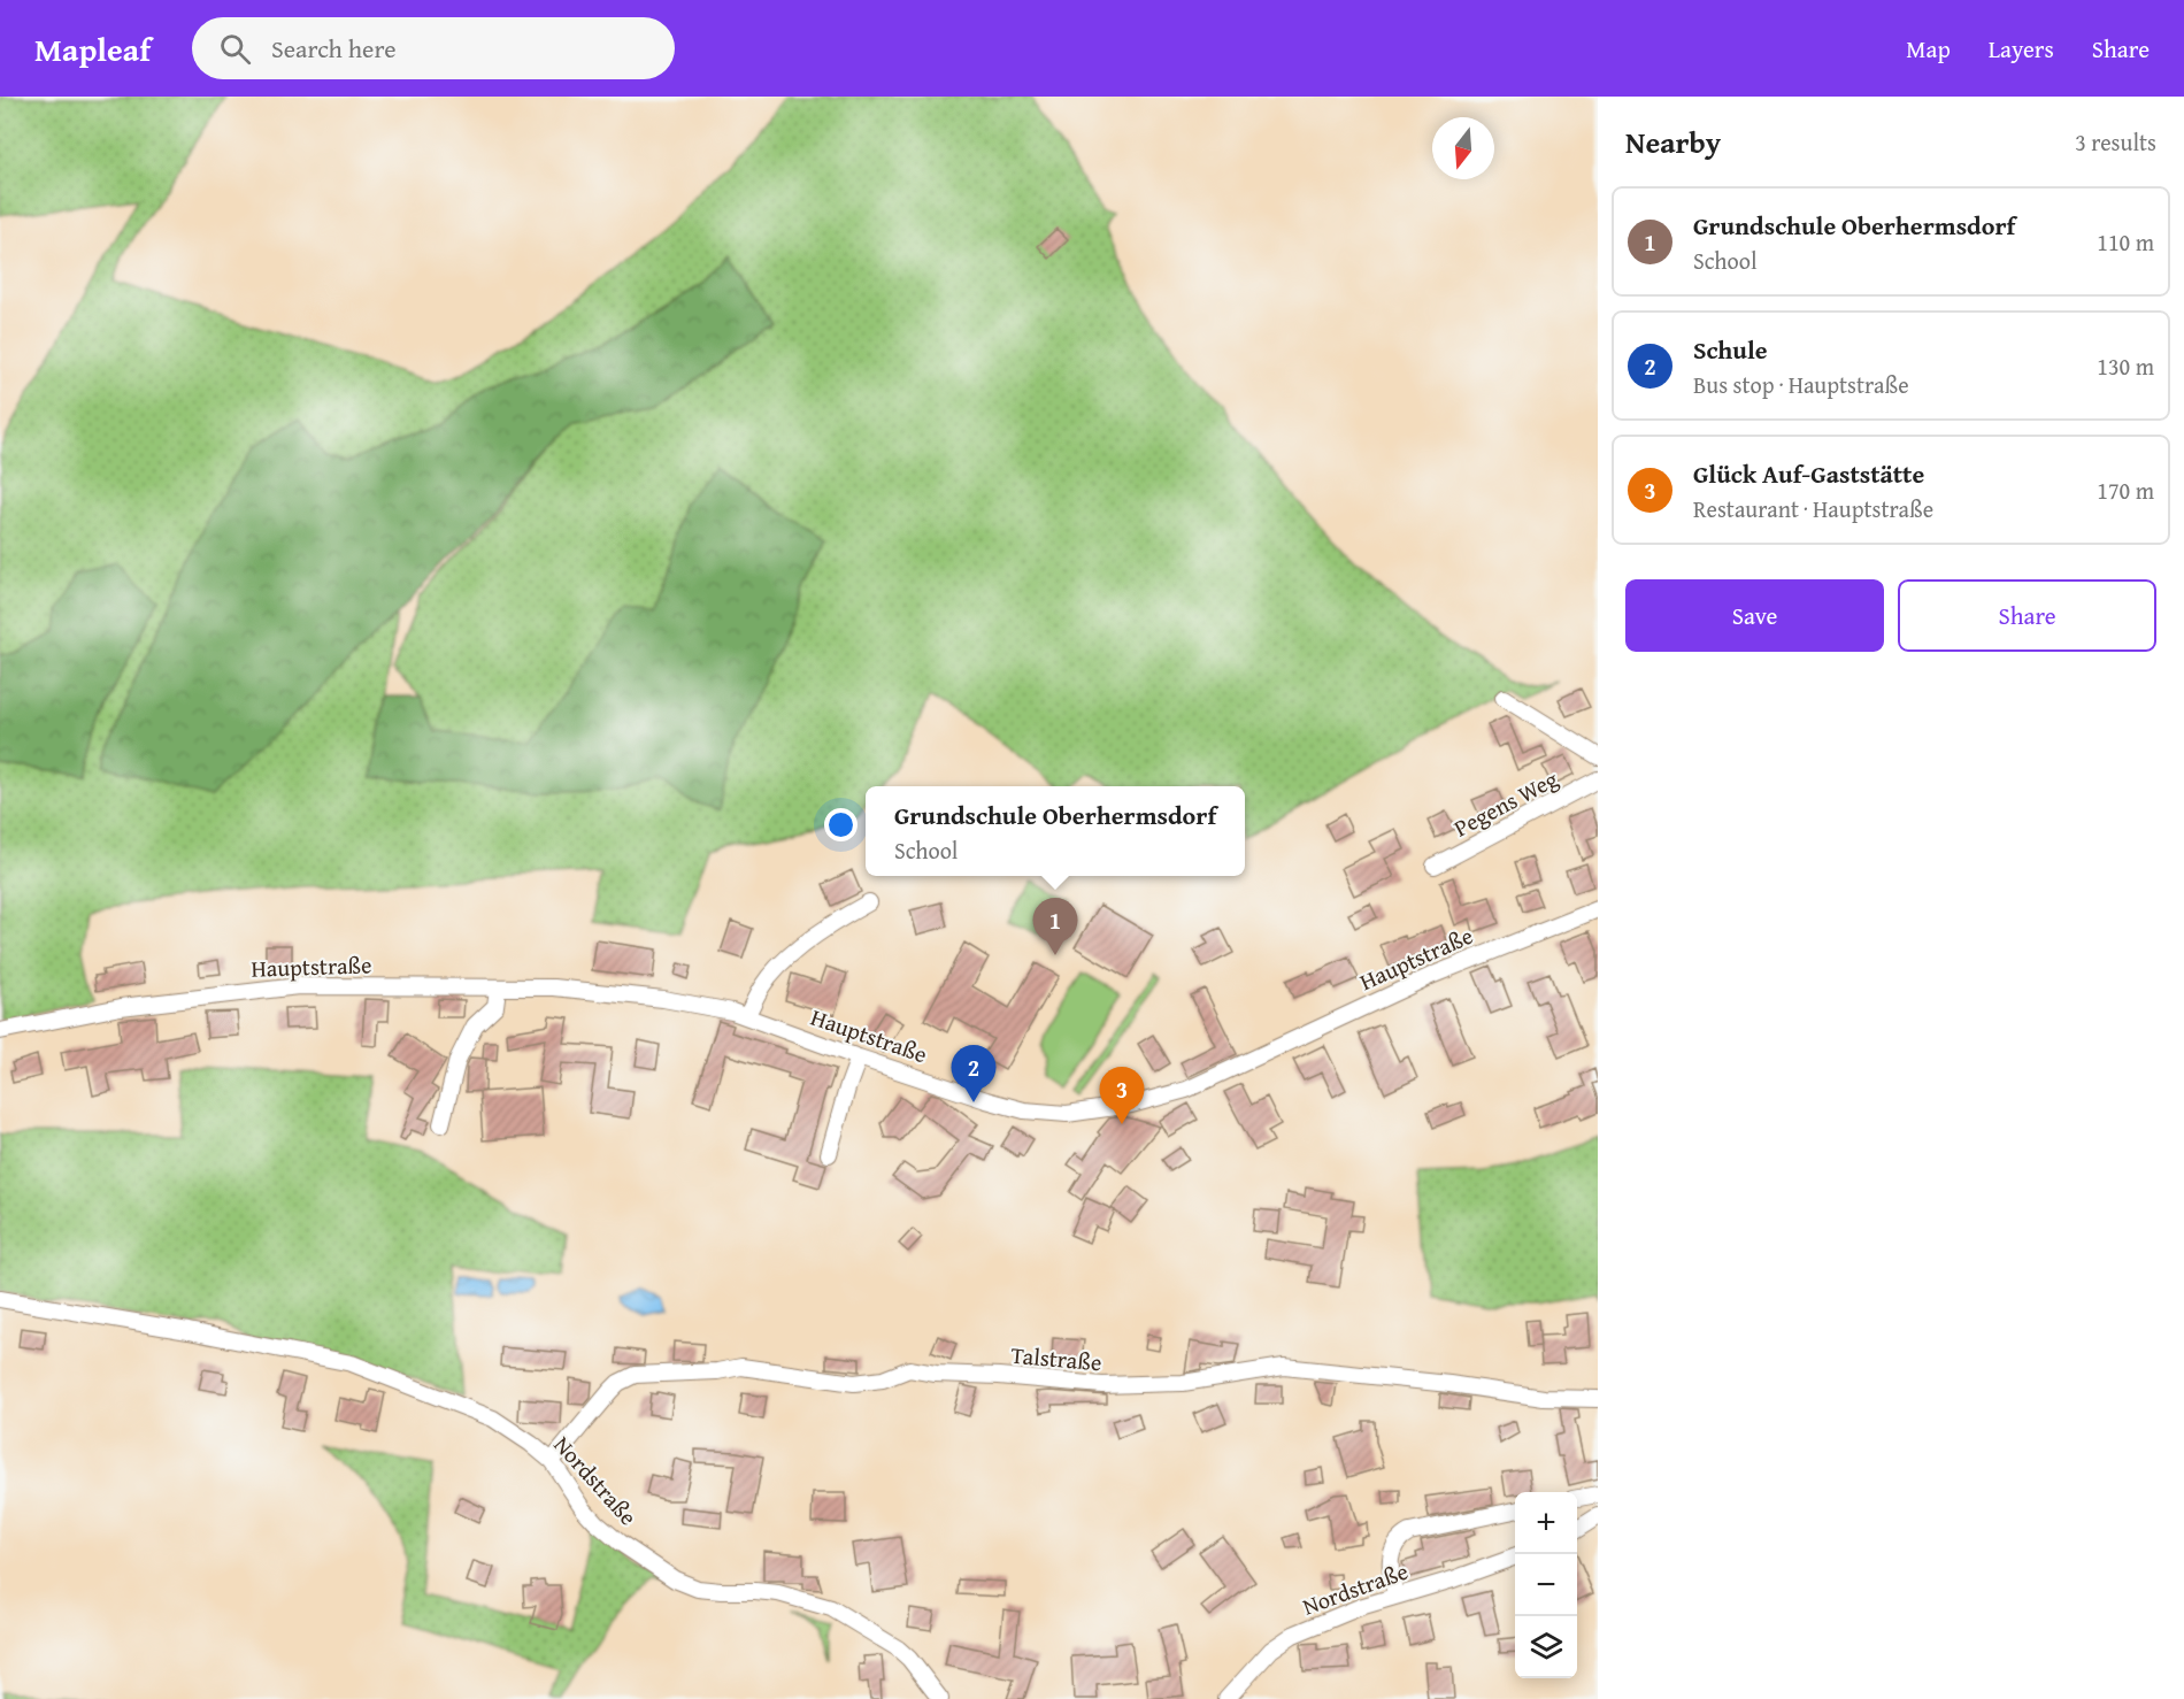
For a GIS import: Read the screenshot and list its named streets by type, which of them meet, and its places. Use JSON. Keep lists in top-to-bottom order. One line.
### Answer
{"streets":{"street":["Pegens Weg","Hauptstraße","Talstraße","Nordstraße"]},"crossings":[["Talstraße","Nordstraße"]],"north":"bottom","page":{"header":"Mapleaf","search":"Search here","nav":["Map","Layers","Share"],"heading":["Nearby","3 results"],"list":[{"mark":"1","name":"Grundschule Oberhermsdorf","note":"School","value":"110 m"},{"mark":"2","name":"Schule","note":"Bus stop · Hauptstraße","value":"130 m"},{"mark":"3","name":"Glück Auf-Gaststätte","note":"Restaurant · Hauptstraße","value":"170 m"}],"buttons":["Save","Share"],"popup":["Grundschule Oberhermsdorf","School"],"pins":["1","2","3"],"map_buttons":["+","−"]}}
